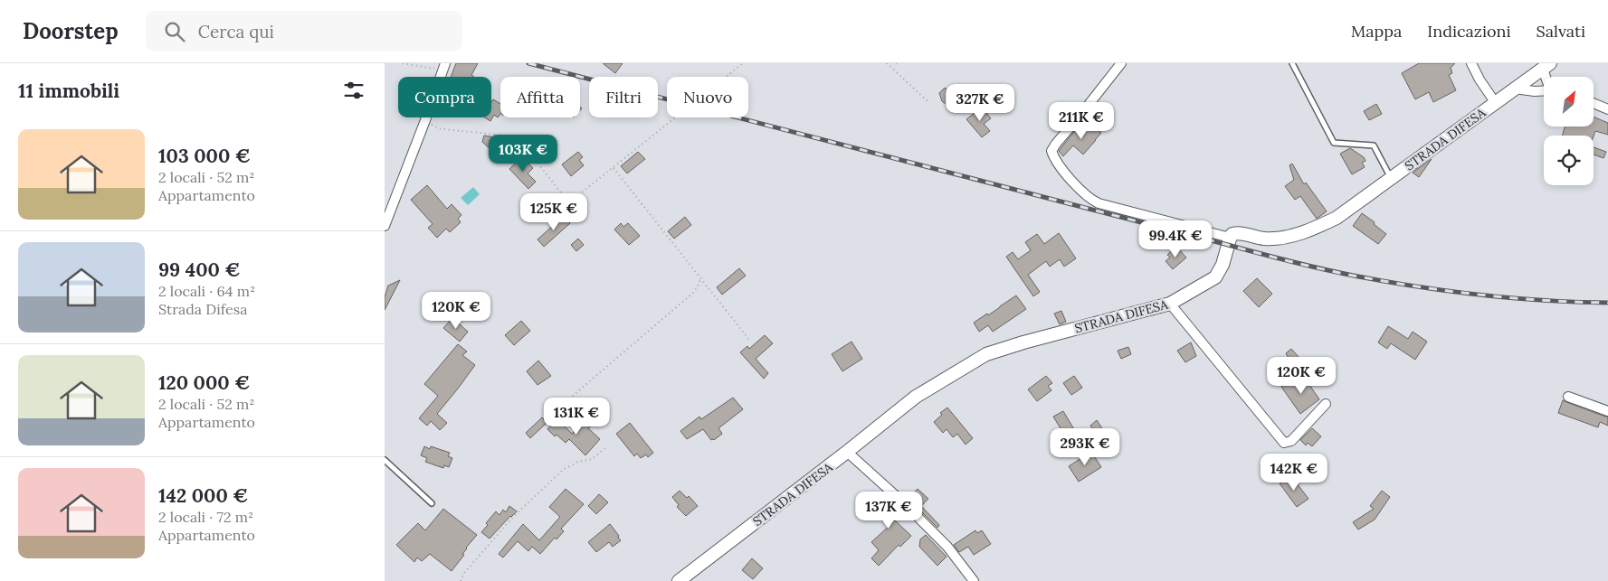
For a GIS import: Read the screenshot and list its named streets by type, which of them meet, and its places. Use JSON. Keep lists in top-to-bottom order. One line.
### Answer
{"streets":{"street":["STRADA DIFESA"]},"north":"top right","page":{"header":"Doorstep","search":"Cerca qui","nav":["Mappa","Indicazioni","Salvati"],"heading":"11 immobili","chip":["Compra","Affitta","Filtri","Nuovo"],"price":["327K €","211K €","103K €","125K €","99.4K €","120K €","120K €","131K €","293K €","142K €","137K €"],"list":[{"name":"103 000 €","note":"2 locali · 52 m² · Appartamento"},{"name":"99 400 €","note":"2 locali · 64 m² · Strada Difesa"},{"name":"120 000 €","note":"2 locali · 52 m² · Appartamento"},{"name":"142 000 €","note":"2 locali · 72 m² · Appartamento"}]}}
